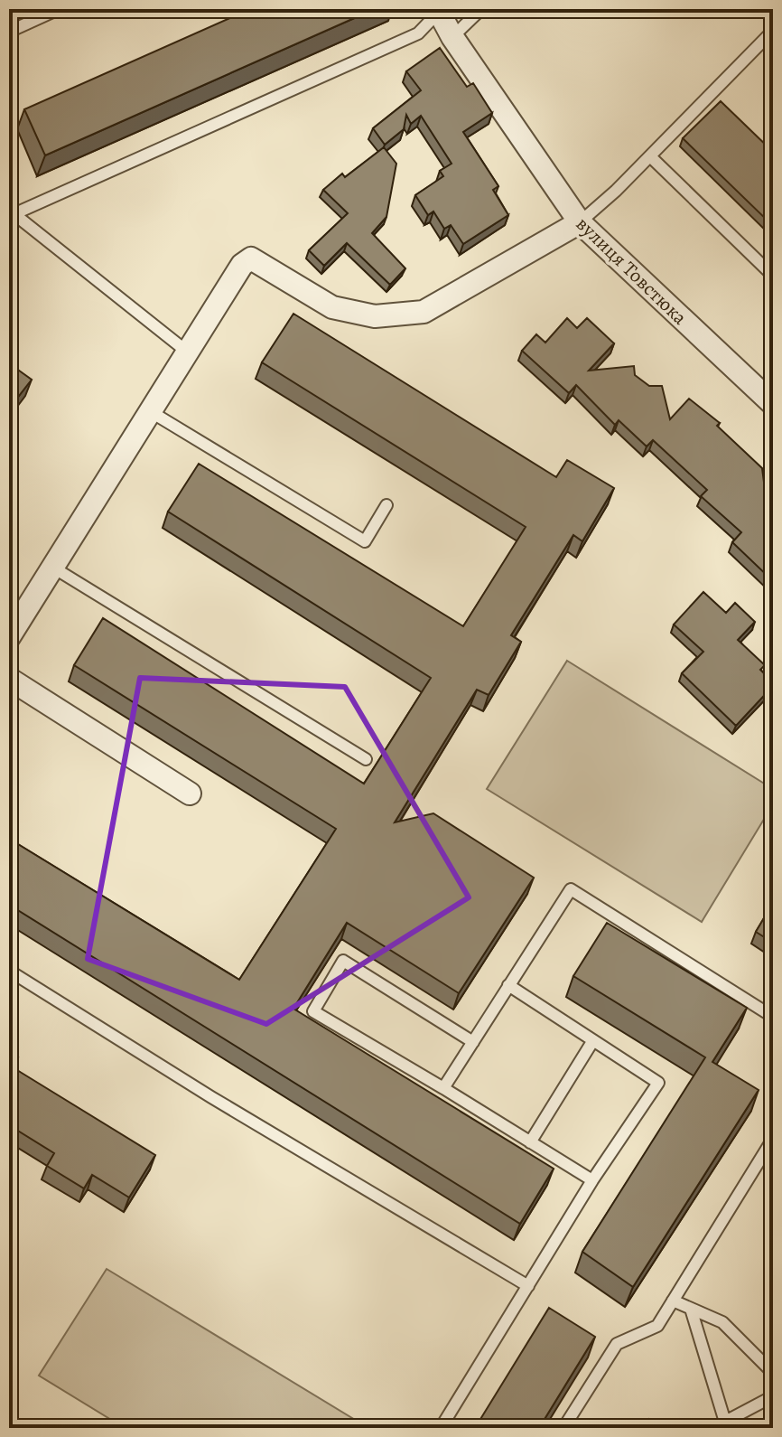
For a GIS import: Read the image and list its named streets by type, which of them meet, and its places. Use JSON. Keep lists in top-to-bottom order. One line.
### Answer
{"streets":{"street":["вулиця Товстюка"]}}
